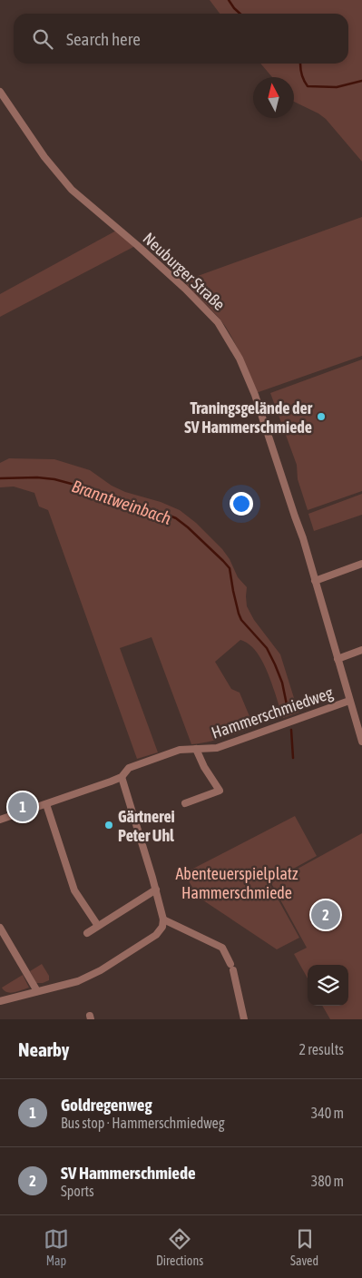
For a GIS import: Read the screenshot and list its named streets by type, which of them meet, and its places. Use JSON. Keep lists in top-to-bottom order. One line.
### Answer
{"streets":{"street":["Neuburger Straße","Hammerschmiedweg"]},"crossings":[["Neuburger Straße","Hammerschmiedweg"]],"water":["Branntweinbach"],"parks":["Abenteuerspielplatz Hammerschmiede"],"places":["Traningsgelände der SV Hammerschmiede","Gärtnerei Peter Uhl"],"north":"top","page":{"search":"Search here","pins":["1","2"],"heading":["Nearby","2 results"],"list":[{"mark":"1","name":"Goldregenweg","note":"Bus stop · Hammerschmiedweg","value":"340 m"},{"mark":"2","name":"SV Hammerschmiede","note":"Sports","value":"380 m"}],"nav":["Map","Directions","Saved"]}}
